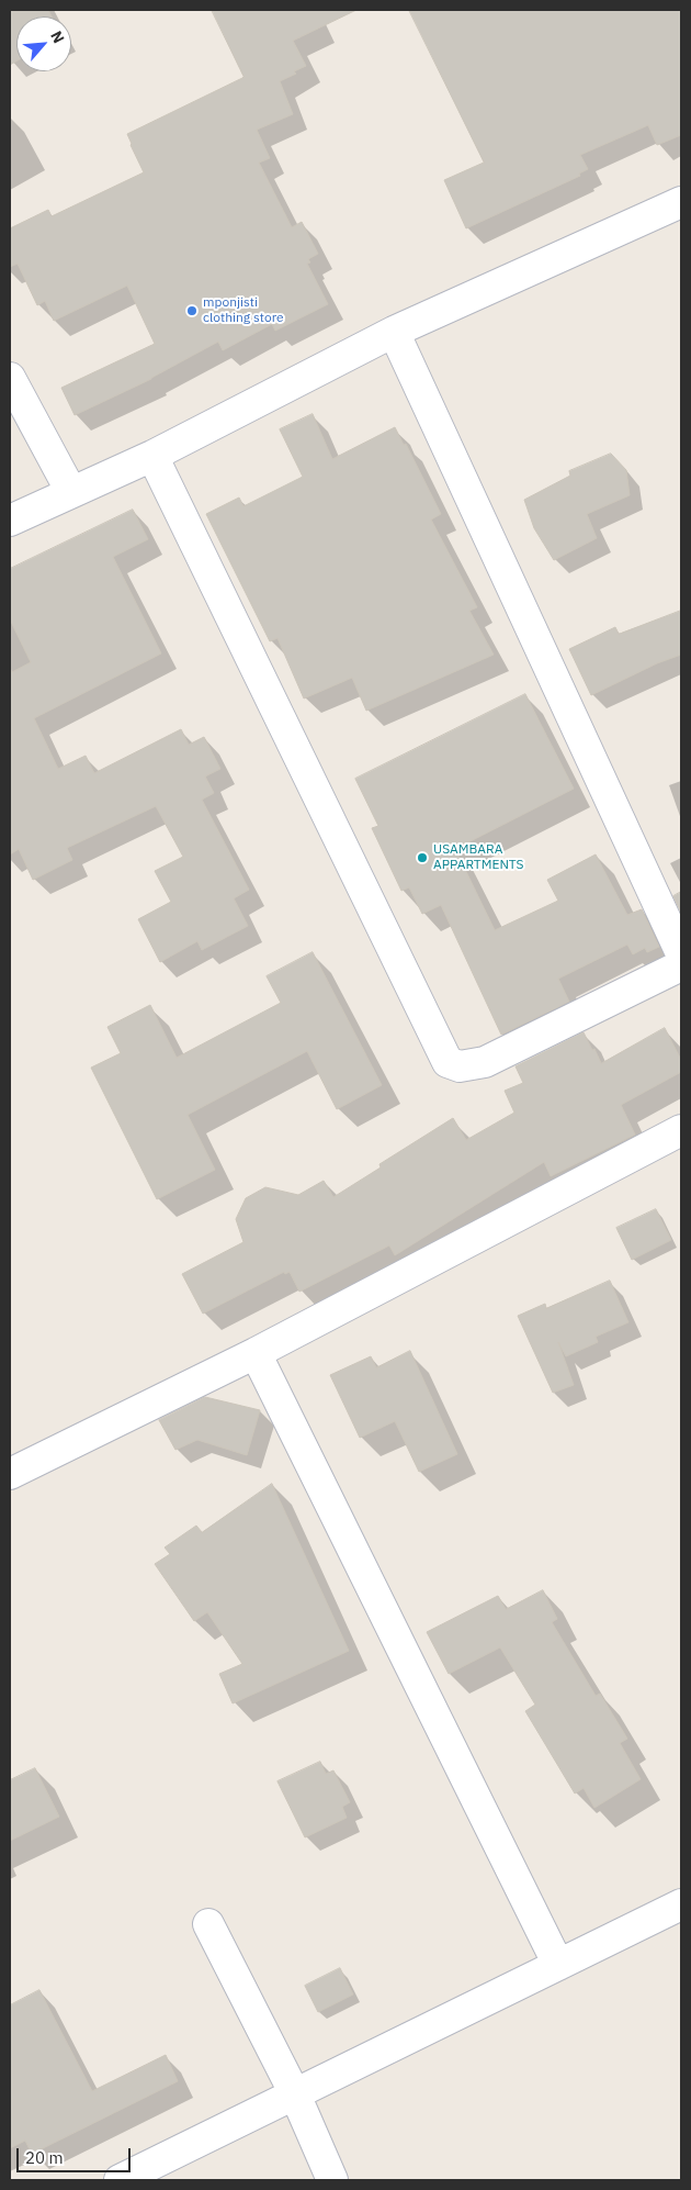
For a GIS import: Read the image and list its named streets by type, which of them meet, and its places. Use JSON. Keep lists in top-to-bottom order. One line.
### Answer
{"places":["mponjisti clothing store","USAMBARA APPARTMENTS"],"scale_bar":"20 m","north":"top right"}
